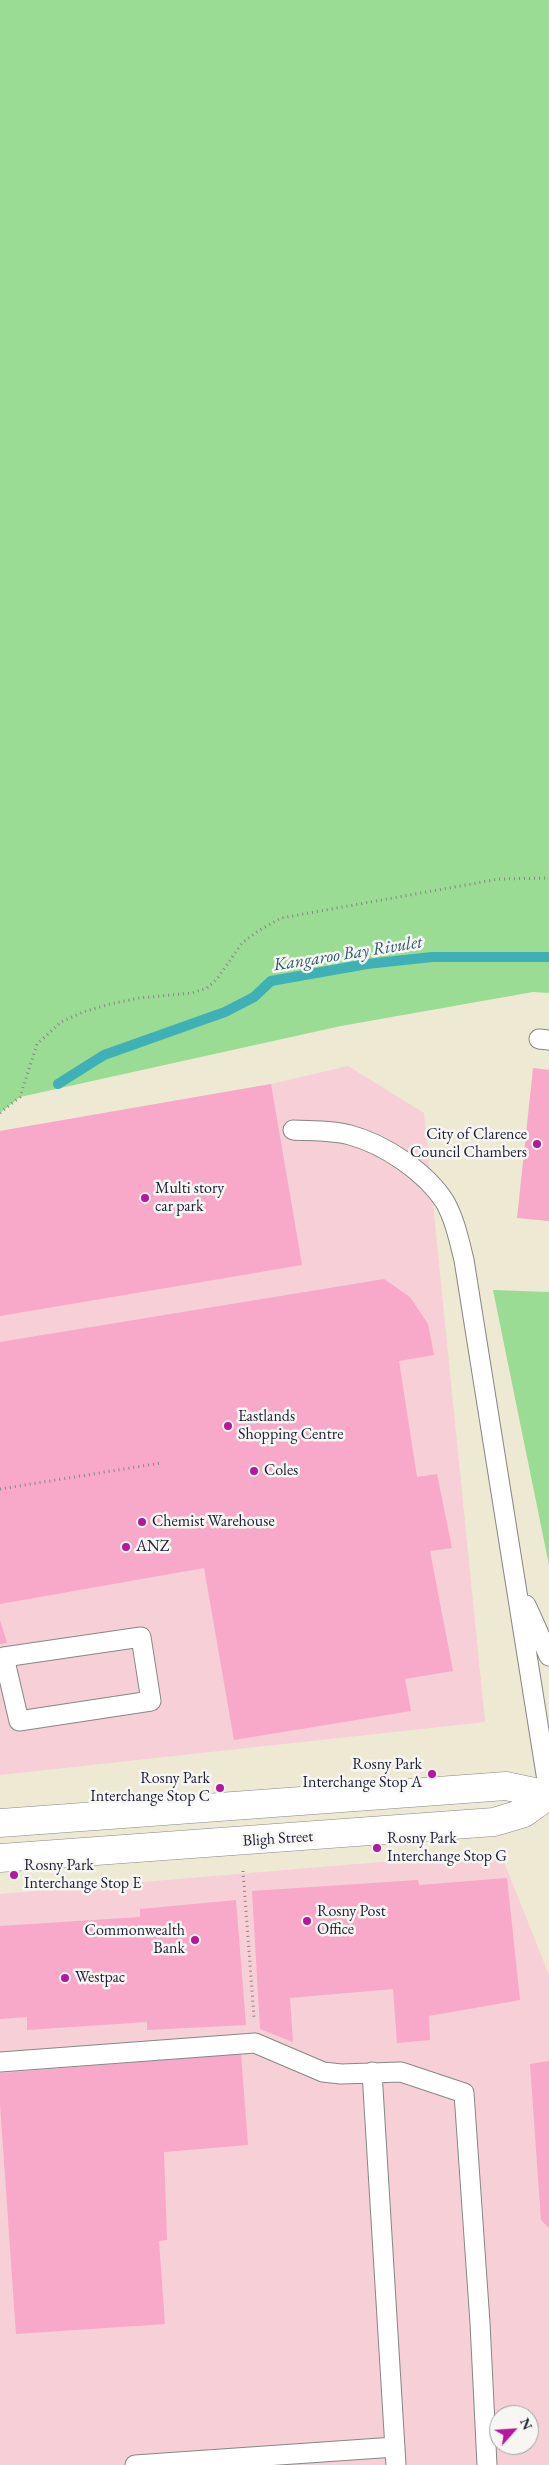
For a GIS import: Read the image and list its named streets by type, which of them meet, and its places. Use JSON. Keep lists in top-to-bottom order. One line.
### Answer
{"streets":{"street":["Bligh Street"]},"water":["Kangaroo Bay Rivulet"],"places":["City of Clarence Council Chambers","Multi story car park","Eastlands Shopping Centre","Coles","Chemist Warehouse","ANZ","Rosny Park Interchange Stop A","Rosny Park Interchange Stop C","Rosny Park Interchange Stop G","Rosny Park Interchange Stop E","Rosny Post Office","Commonwealth Bank","Westpac"],"north":"top right"}
